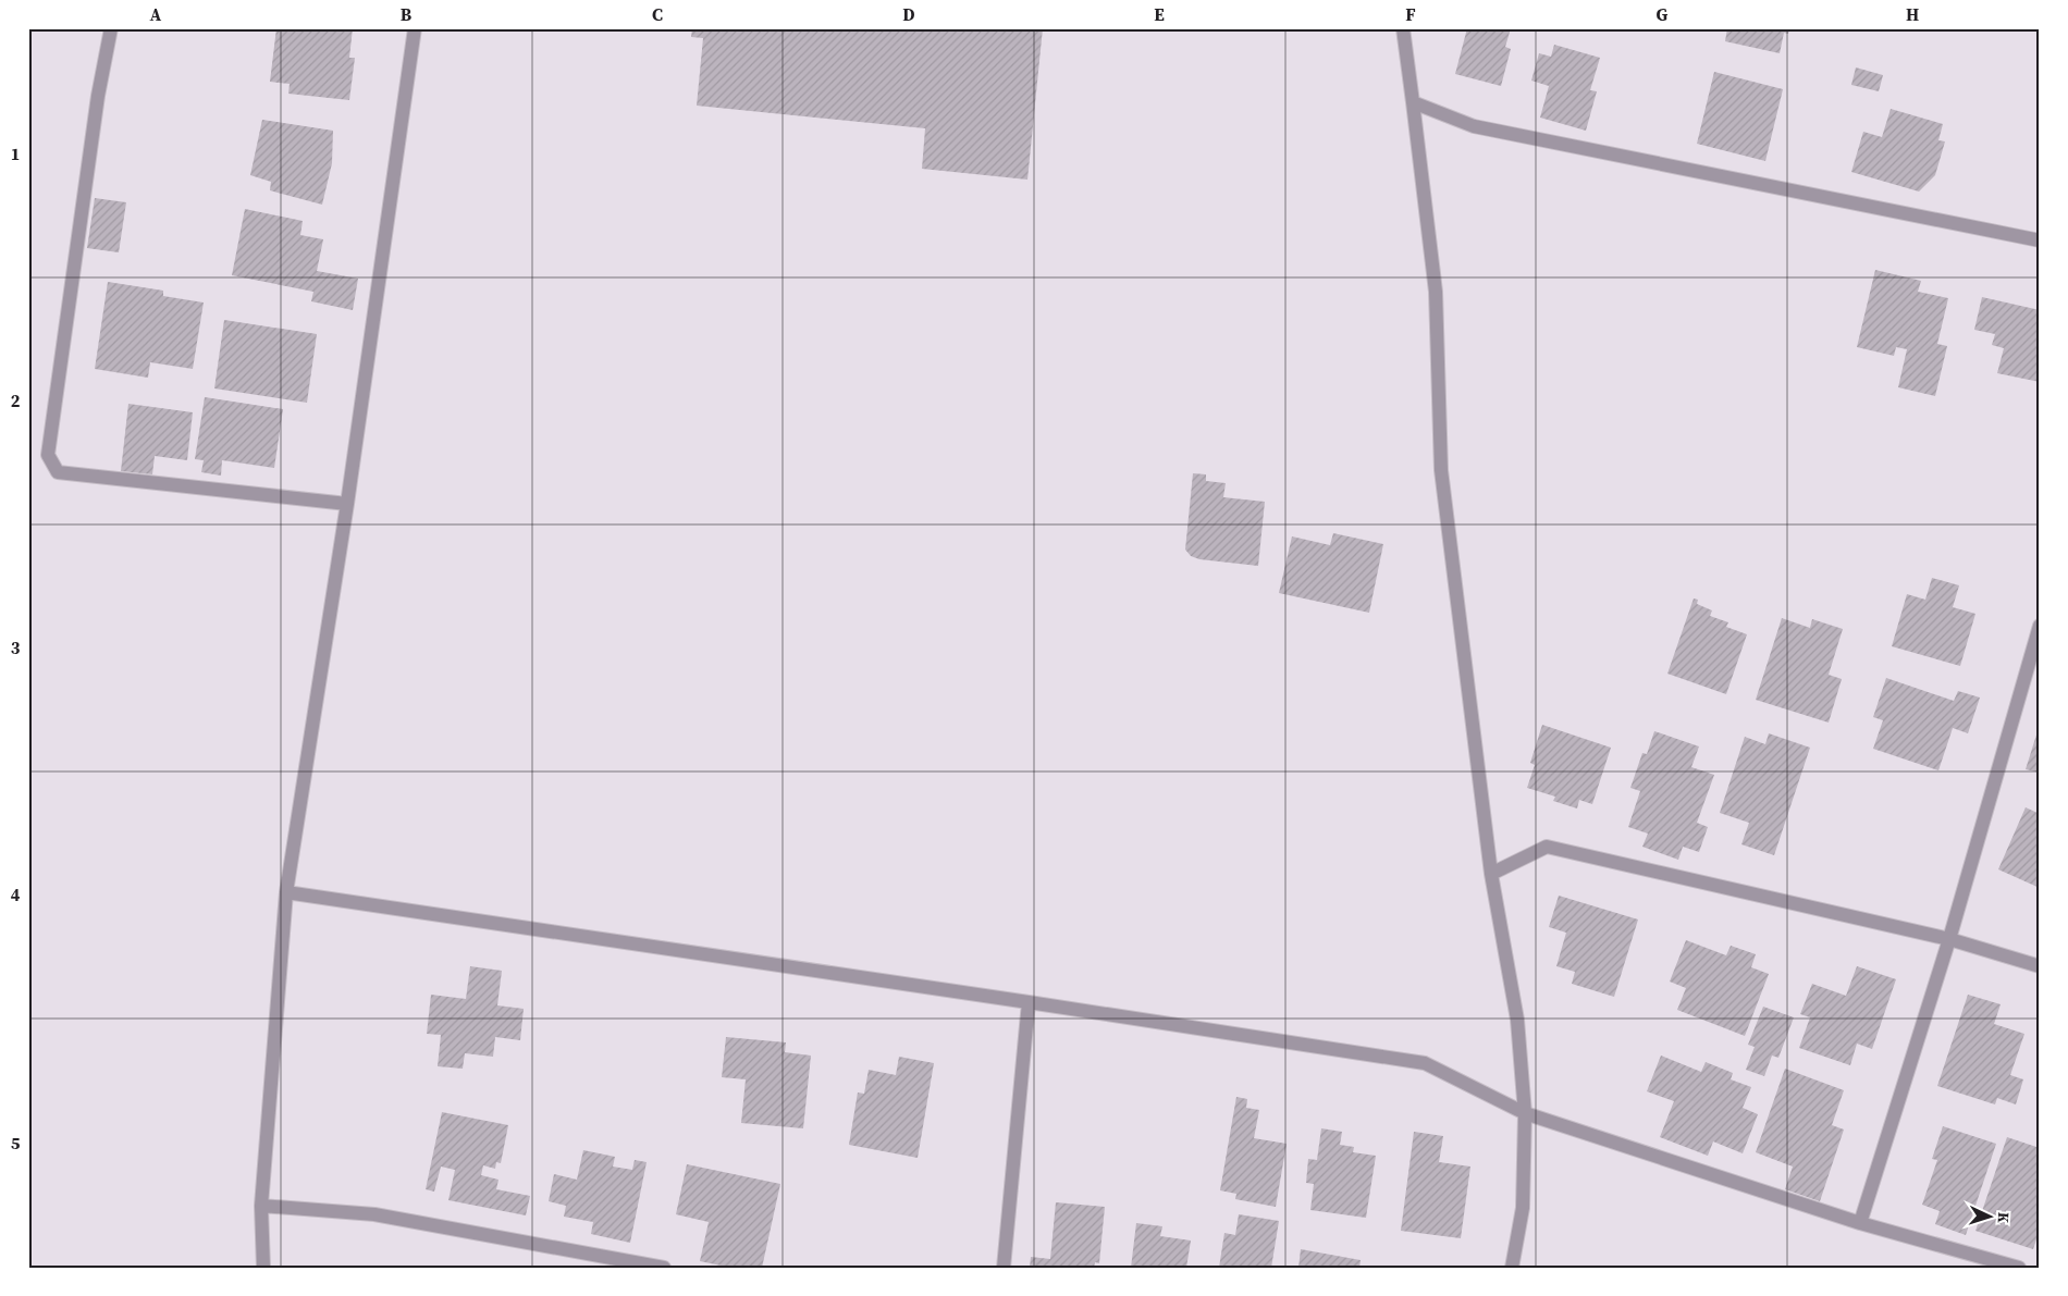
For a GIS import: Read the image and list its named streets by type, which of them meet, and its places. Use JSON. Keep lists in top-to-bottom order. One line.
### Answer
{"north":"right","grid":{"columns":["A","B","C","D","E","F","G","H"],"rows":["1","2","3","4","5"]}}
